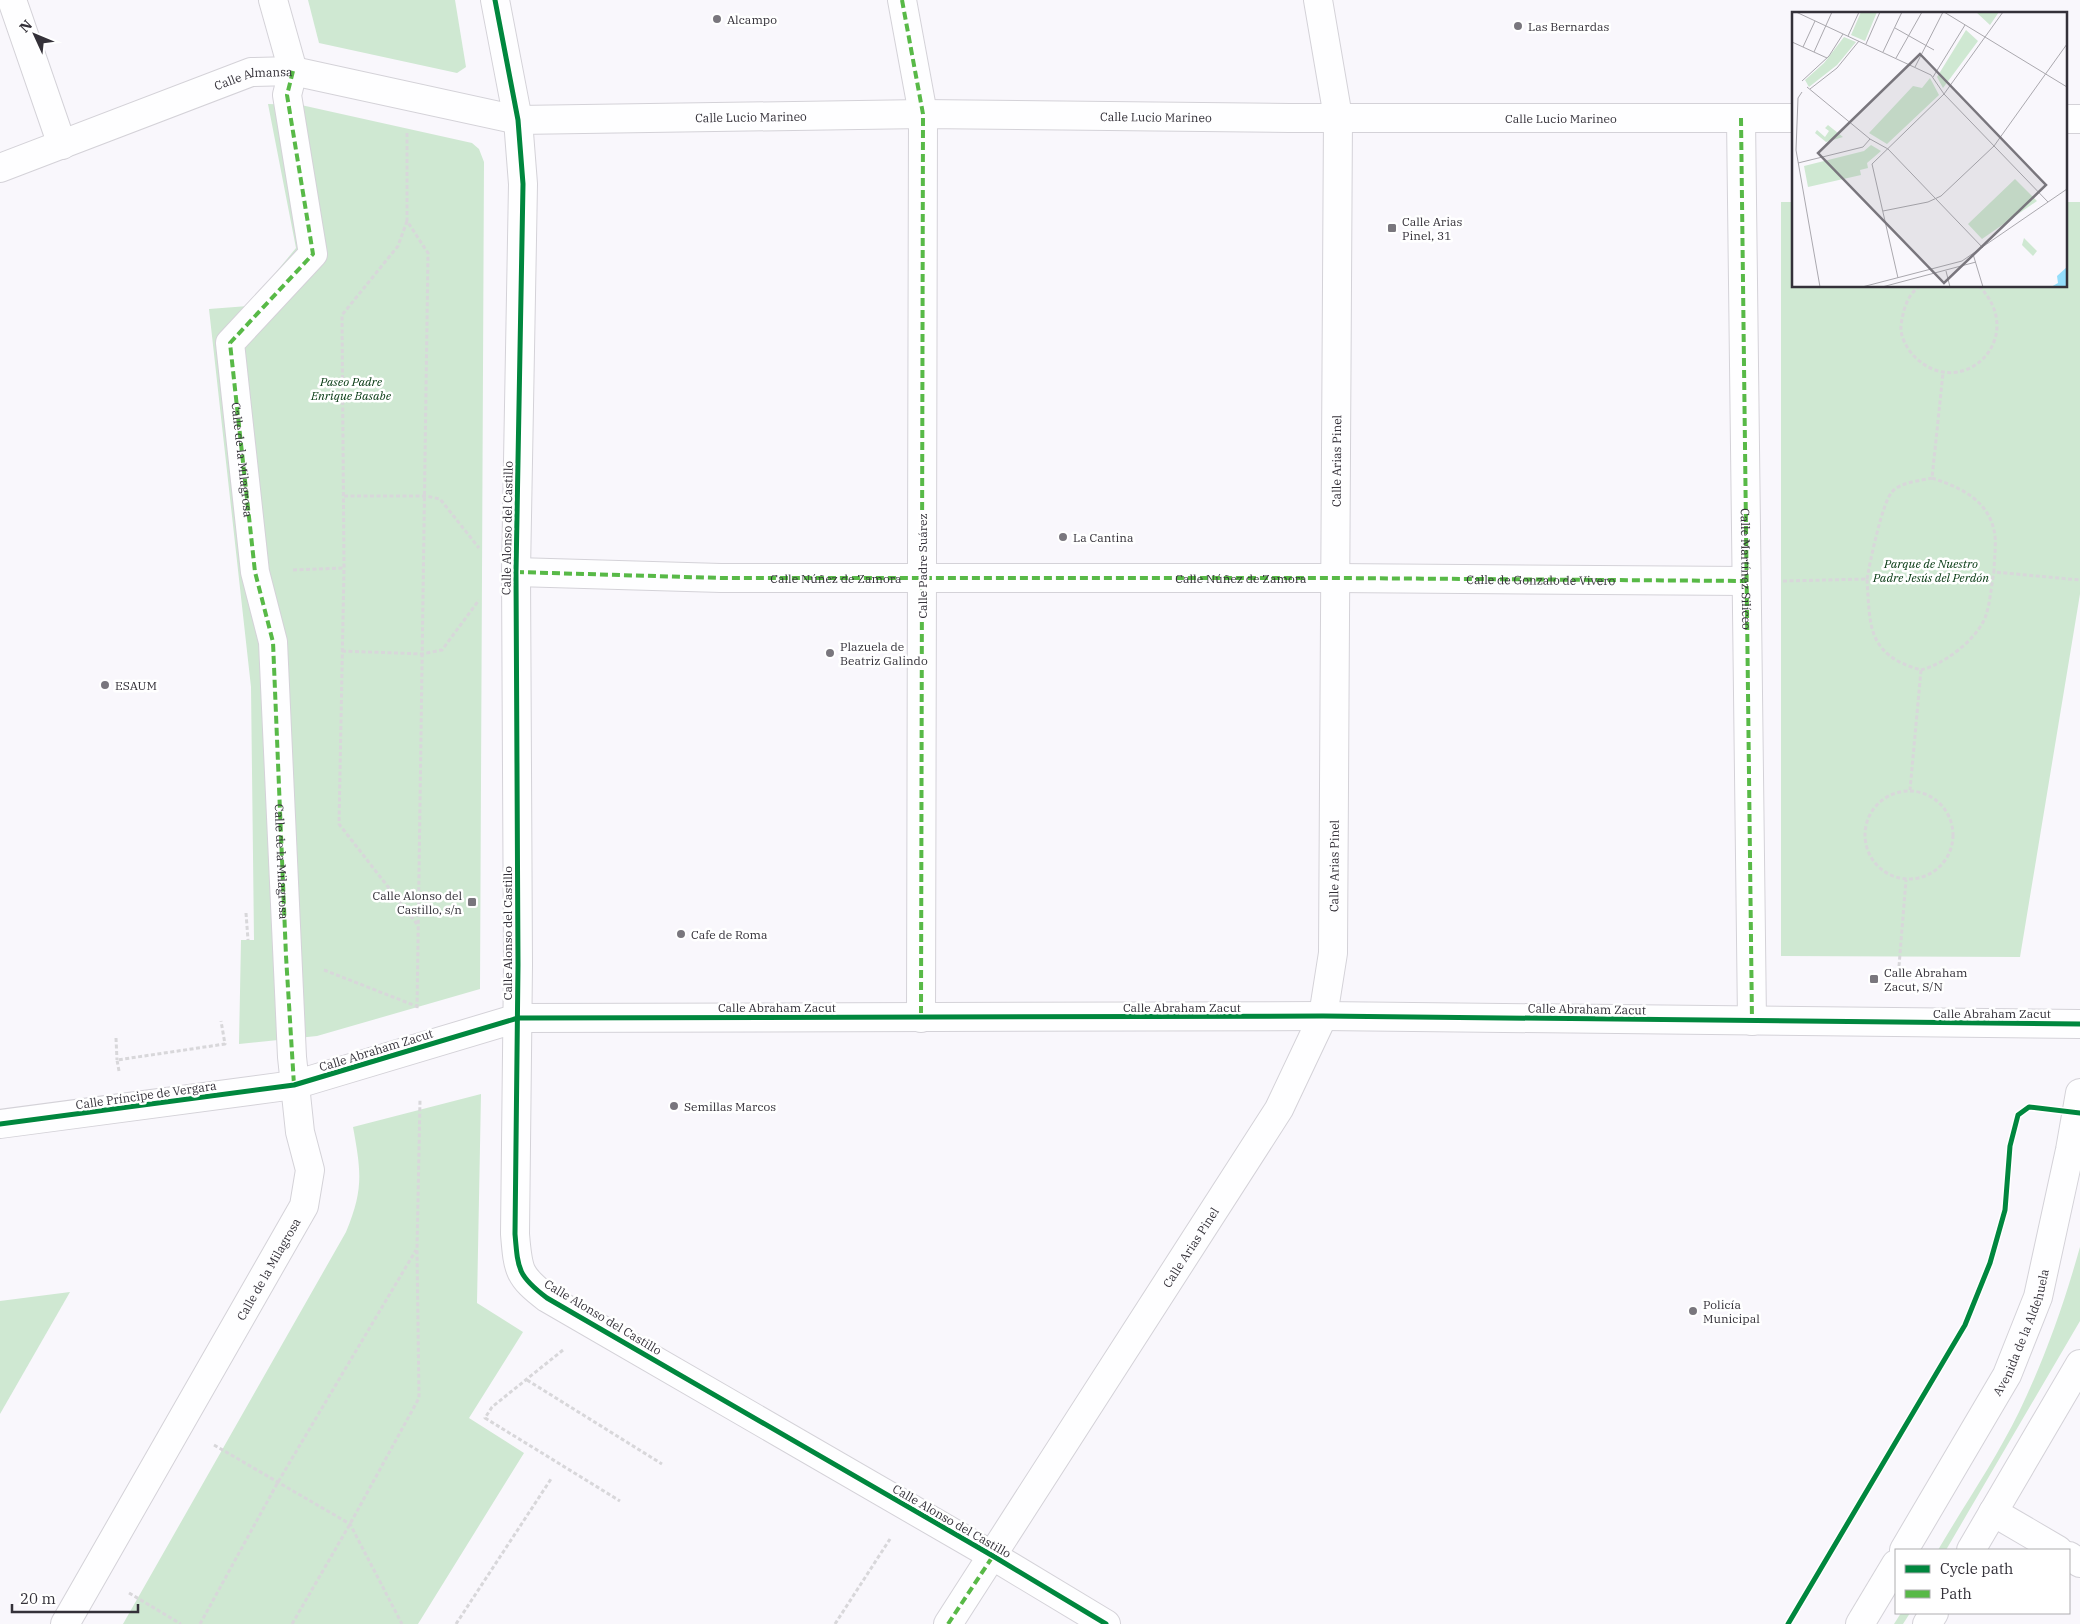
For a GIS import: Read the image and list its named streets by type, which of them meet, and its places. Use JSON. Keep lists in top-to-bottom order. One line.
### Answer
{"streets":{"street":["Calle Almansa","Calle Lucio Marineo","Calle de la Milagrosa","Calle Arias Pinel","Calle Alonso del Castillo","Calle Padre Suárez","Calle Martínez Silíceo","Calle Núñez de Zamora","Calle de Gonzalo de Vivero","Calle Abraham Zacut","Calle Príncipe de Vergara","Avenida de la Aldehuela"]},"crossings":[["Calle Almansa","Calle Lucio Marineo"],["Calle Almansa","Calle de la Milagrosa"],["Calle Almansa","Calle Alonso del Castillo"],["Calle Lucio Marineo","Calle Arias Pinel"],["Calle Lucio Marineo","Calle Alonso del Castillo"],["Calle Lucio Marineo","Calle Padre Suárez"],["Calle Lucio Marineo","Calle Martínez Silíceo"],["Calle de la Milagrosa","Calle Abraham Zacut"],["Calle de la Milagrosa","Calle Príncipe de Vergara"],["Calle Arias Pinel","Calle Alonso del Castillo"],["Calle Arias Pinel","Calle Núñez de Zamora"],["Calle Arias Pinel","Calle de Gonzalo de Vivero"],["Calle Arias Pinel","Calle Abraham Zacut"],["Calle Alonso del Castillo","Calle Núñez de Zamora"],["Calle Alonso del Castillo","Calle Abraham Zacut"],["Calle Padre Suárez","Calle Núñez de Zamora"],["Calle Padre Suárez","Calle Abraham Zacut"],["Calle Martínez Silíceo","Calle de Gonzalo de Vivero"],["Calle Martínez Silíceo","Calle Abraham Zacut"],["Calle Núñez de Zamora","Calle de Gonzalo de Vivero"],["Calle Abraham Zacut","Calle Príncipe de Vergara"]],"parks":["Paseo Padre Enrique Basabe","Parque de Nuestro Padre Jesús del Perdón"],"places":{"other":["Alcampo","Las Bernardas","La Cantina","Plazuela de Beatriz Galindo","ESAUM","Cafe de Roma","Semillas Marcos","Policía Municipal"],"transit":["Calle Arias Pinel, 31","Calle Alonso del Castillo, s/n","Calle Abraham Zacut, S/N"]},"legend":["Cycle path","Path"],"scale_bar":"20 m","north":"top left"}
